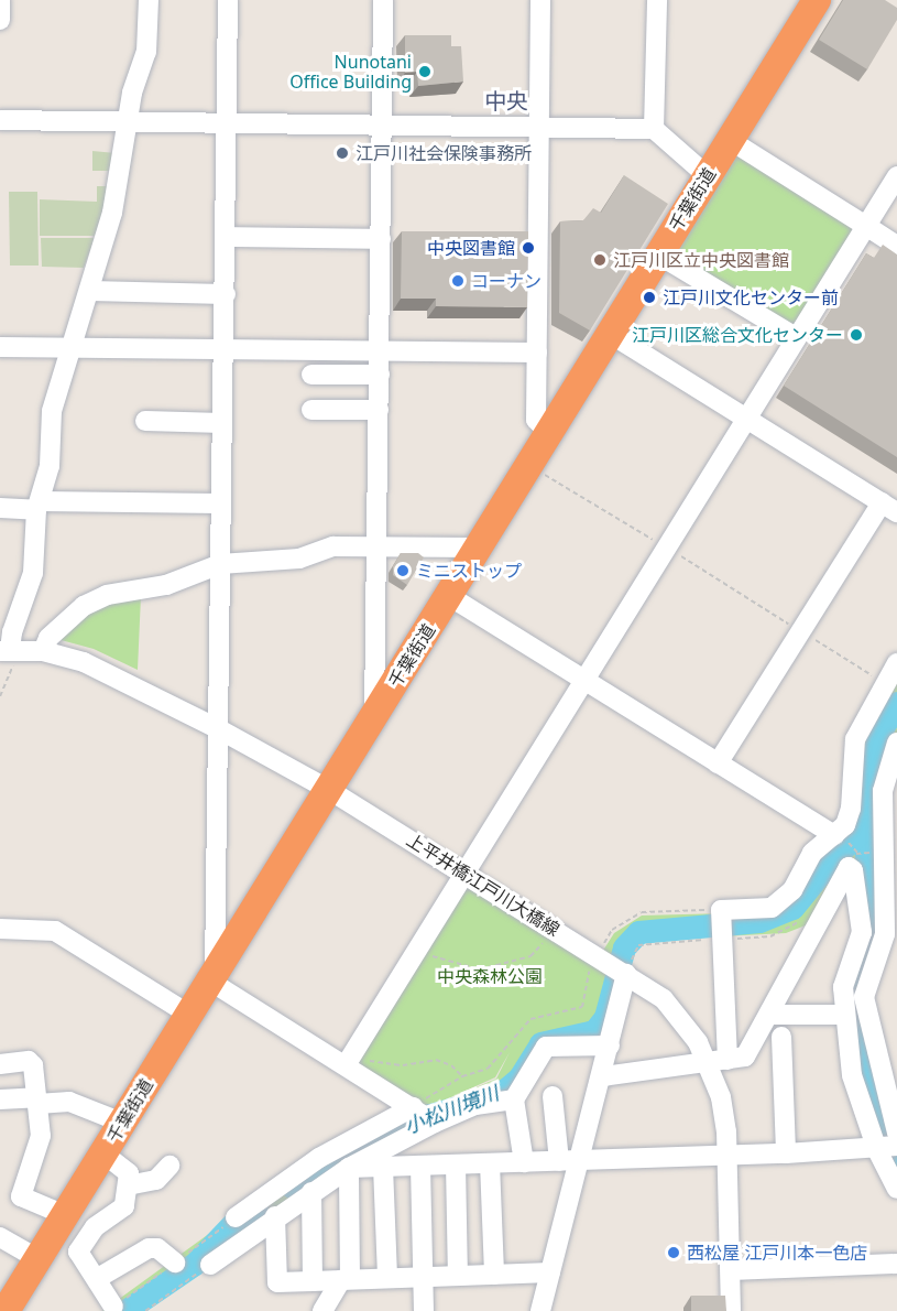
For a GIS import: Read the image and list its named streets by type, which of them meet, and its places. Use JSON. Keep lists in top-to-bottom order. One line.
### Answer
{"streets":{"highway":["千葉街道"],"street":["上平井橋江戸川大橋線"]},"crossings":[["千葉街道","上平井橋江戸川大橋線"]],"districts":["中央"],"water":["小松川境川"],"parks":["中央森林公園"],"places":["Nunotani Office Building","江戸川社会保険事務所","中央図書館","江戸川区立中央図書館","コーナン","江戸川文化センター前","江戸川区総合文化センター","ミニストップ","西松屋 江戸川本一色店"]}
